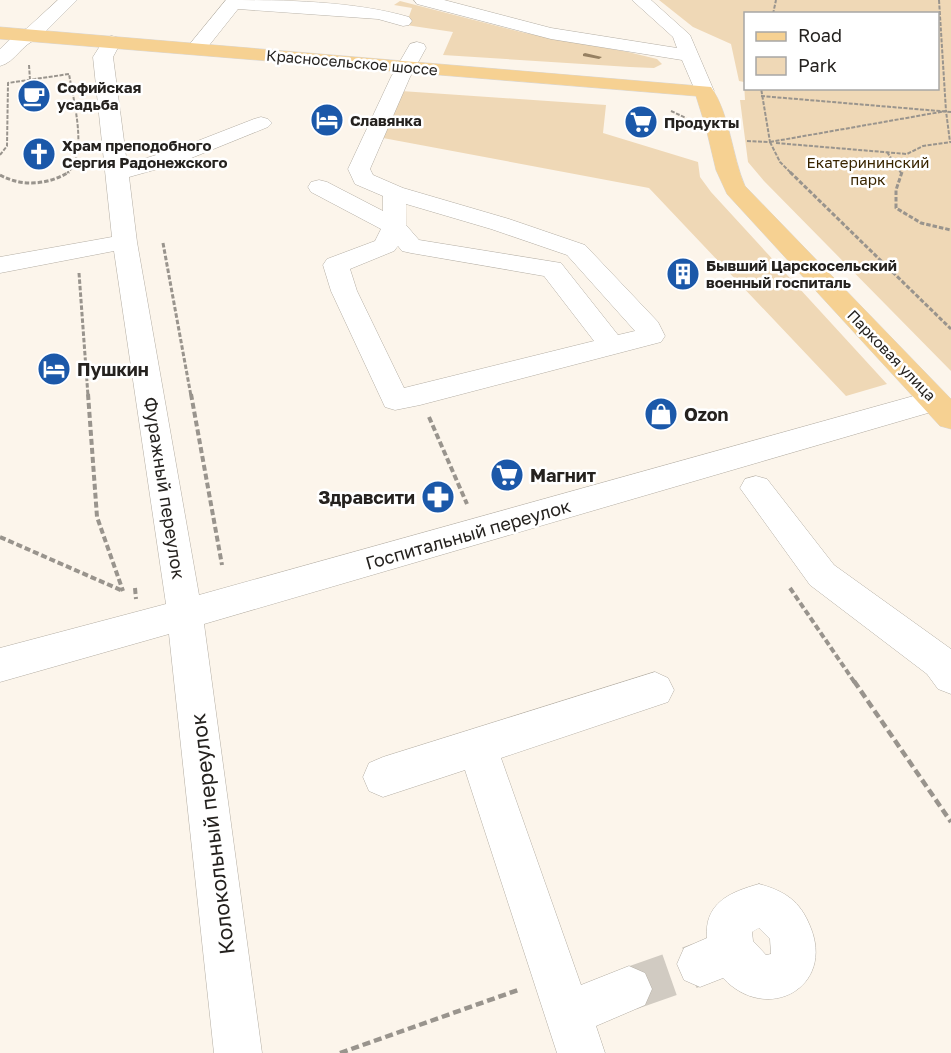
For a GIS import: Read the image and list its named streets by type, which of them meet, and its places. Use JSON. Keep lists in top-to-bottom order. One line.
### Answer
{"streets":{"main road":["Красносельское шоссе","Парковая улица"],"street":["Фуражный переулок","Госпитальный переулок","Колокольный переулок"]},"crossings":[["Красносельское шоссе","Парковая улица"],["Красносельское шоссе","Фуражный переулок"],["Парковая улица","Госпитальный переулок"],["Фуражный переулок","Госпитальный переулок"],["Фуражный переулок","Колокольный переулок"],["Госпитальный переулок","Колокольный переулок"]],"parks":["Екатерининский парк"],"places":{"cafe":["Софийская усадьба"],"hotel":["Славянка","Пушкин"],"supermarket":["Продукты","Магнит"],"church":["Храм преподобного Сергия Радонежского"],"building":["Бывший Царскосельский военный госпиталь"],"shop":["Ozon"],"pharmacy":["Здравсити"]},"legend":["Road","Park"]}
